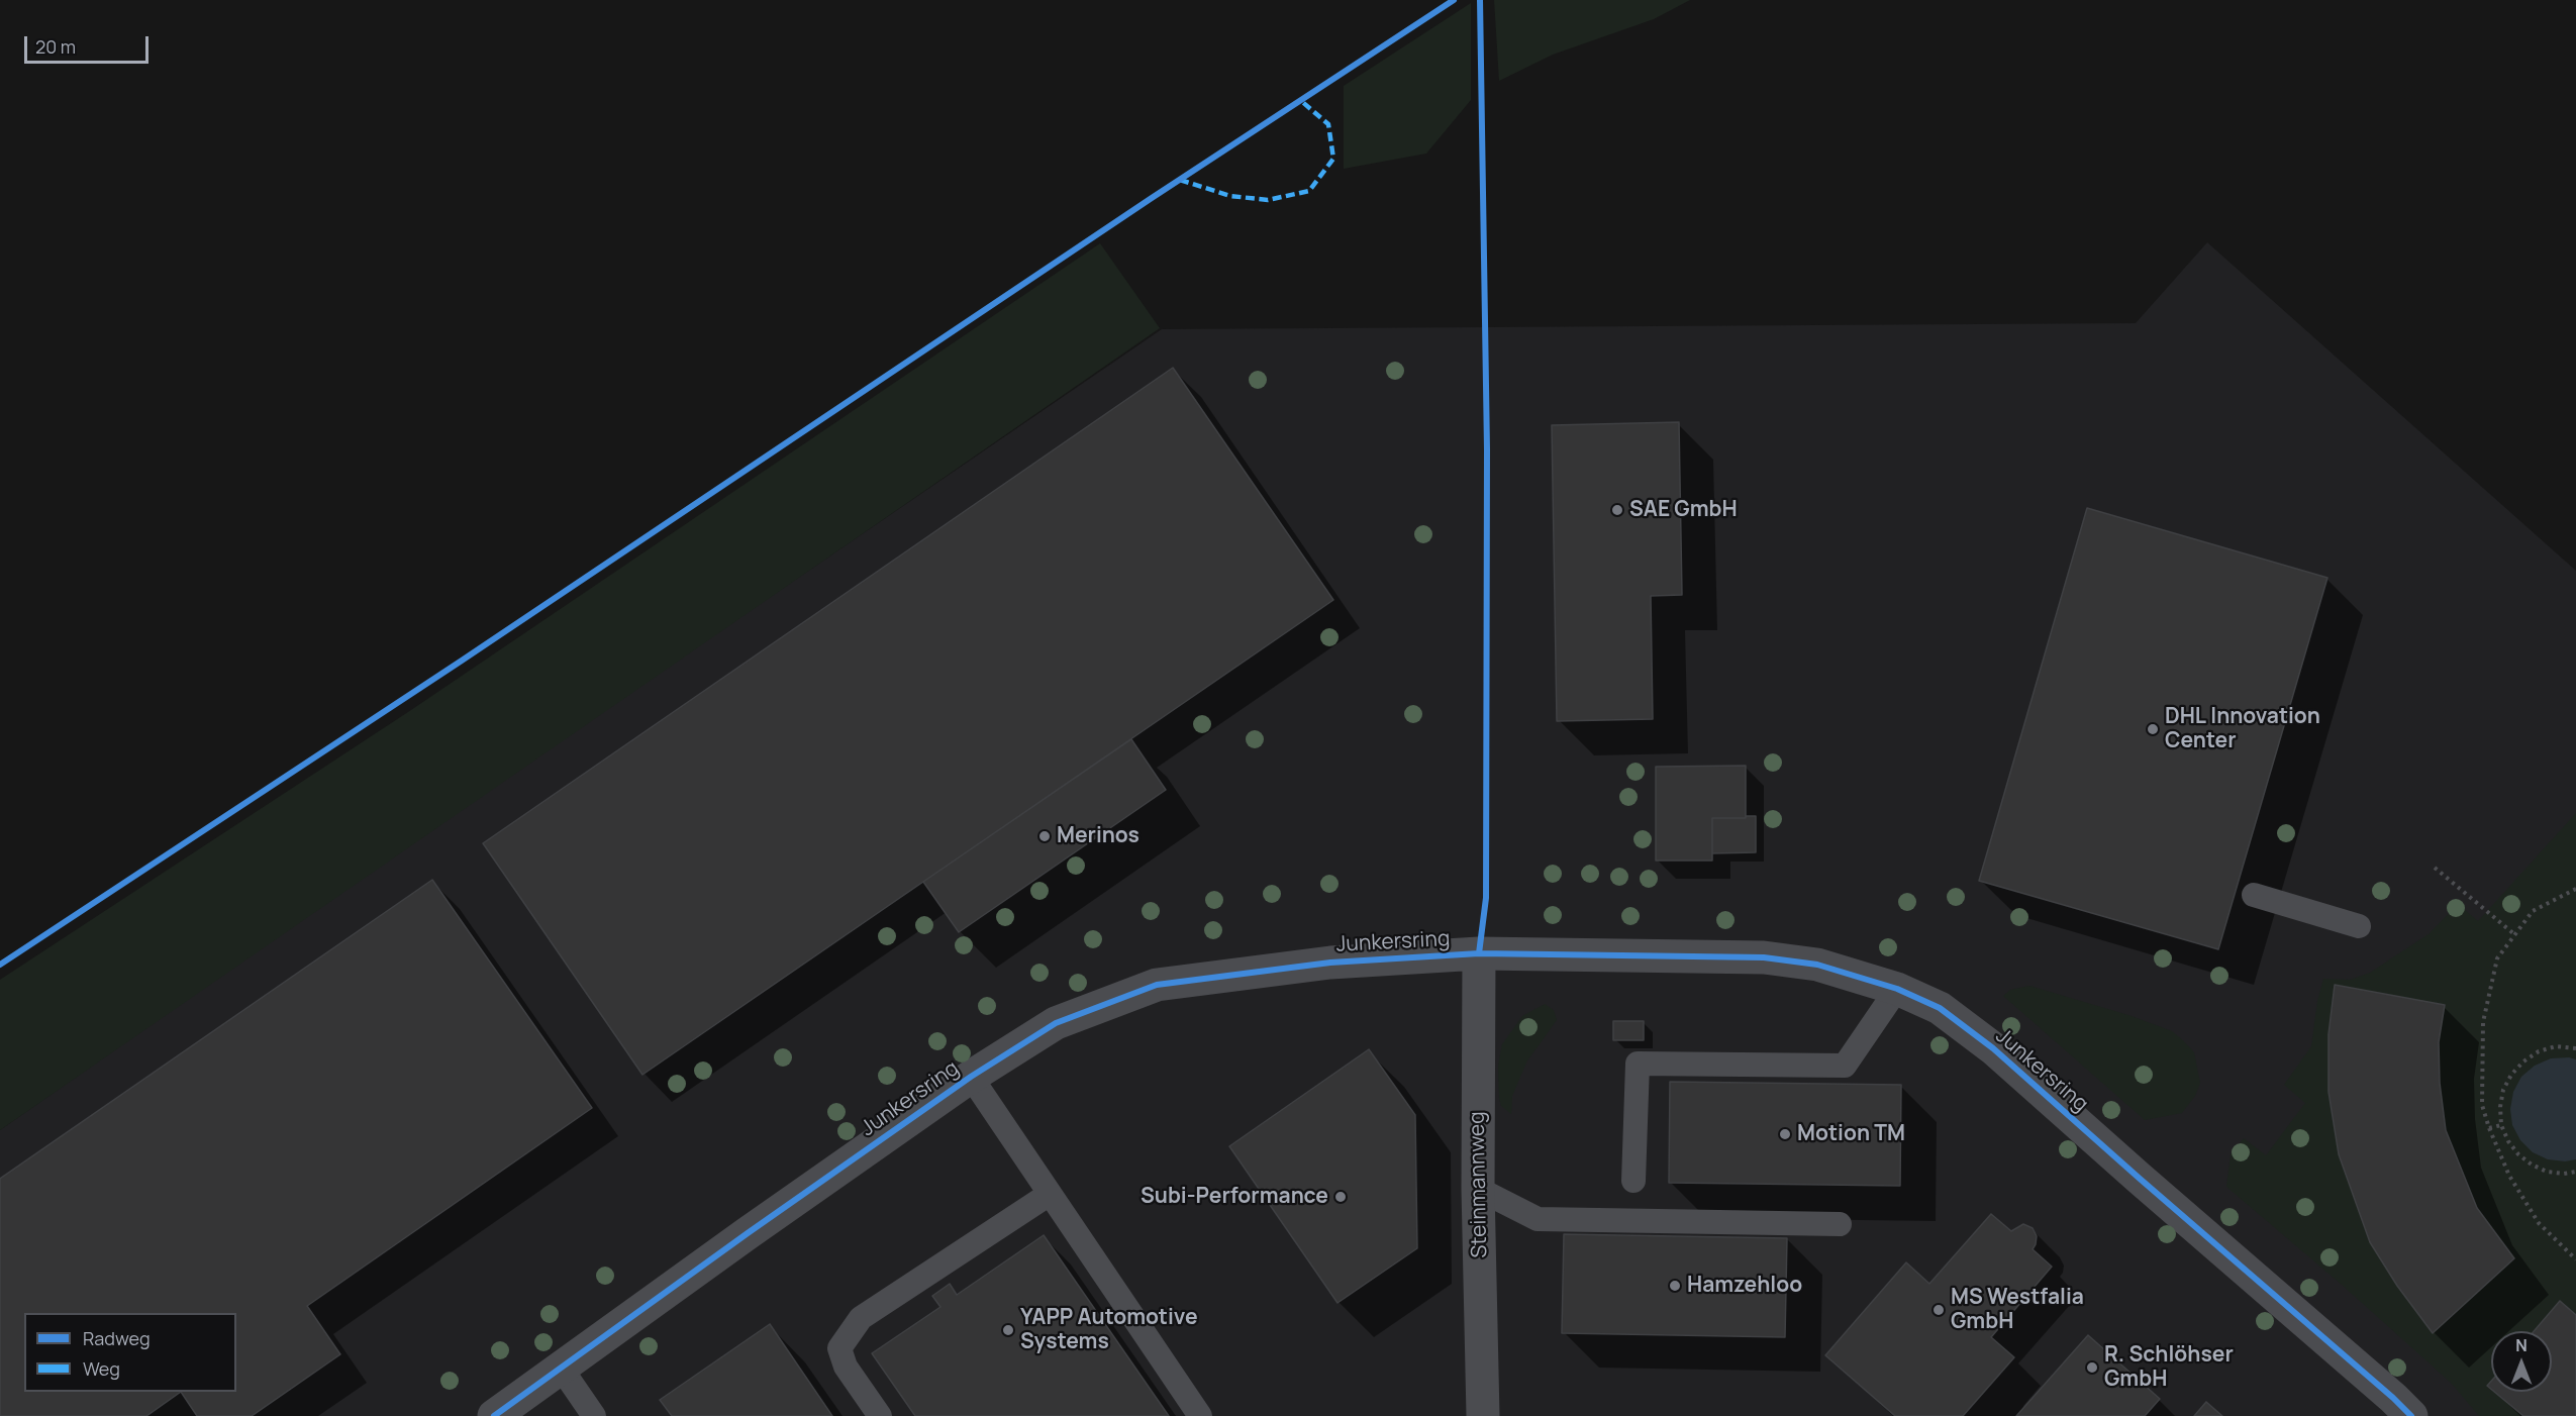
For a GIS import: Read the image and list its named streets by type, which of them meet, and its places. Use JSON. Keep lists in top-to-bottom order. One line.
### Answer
{"streets":{"street":["Junkersring","Steinmannweg"]},"crossings":[["Junkersring","Steinmannweg"]],"places":["SAE GmbH","DHL Innovation Center","Merinos","Motion TM","Subi-Performance","Hamzehloo","MS Westfalia GmbH","YAPP Automotive Systems","R. Schlöhser GmbH"],"legend":["Radweg","Weg"],"scale_bar":"20 m","north":"top"}
